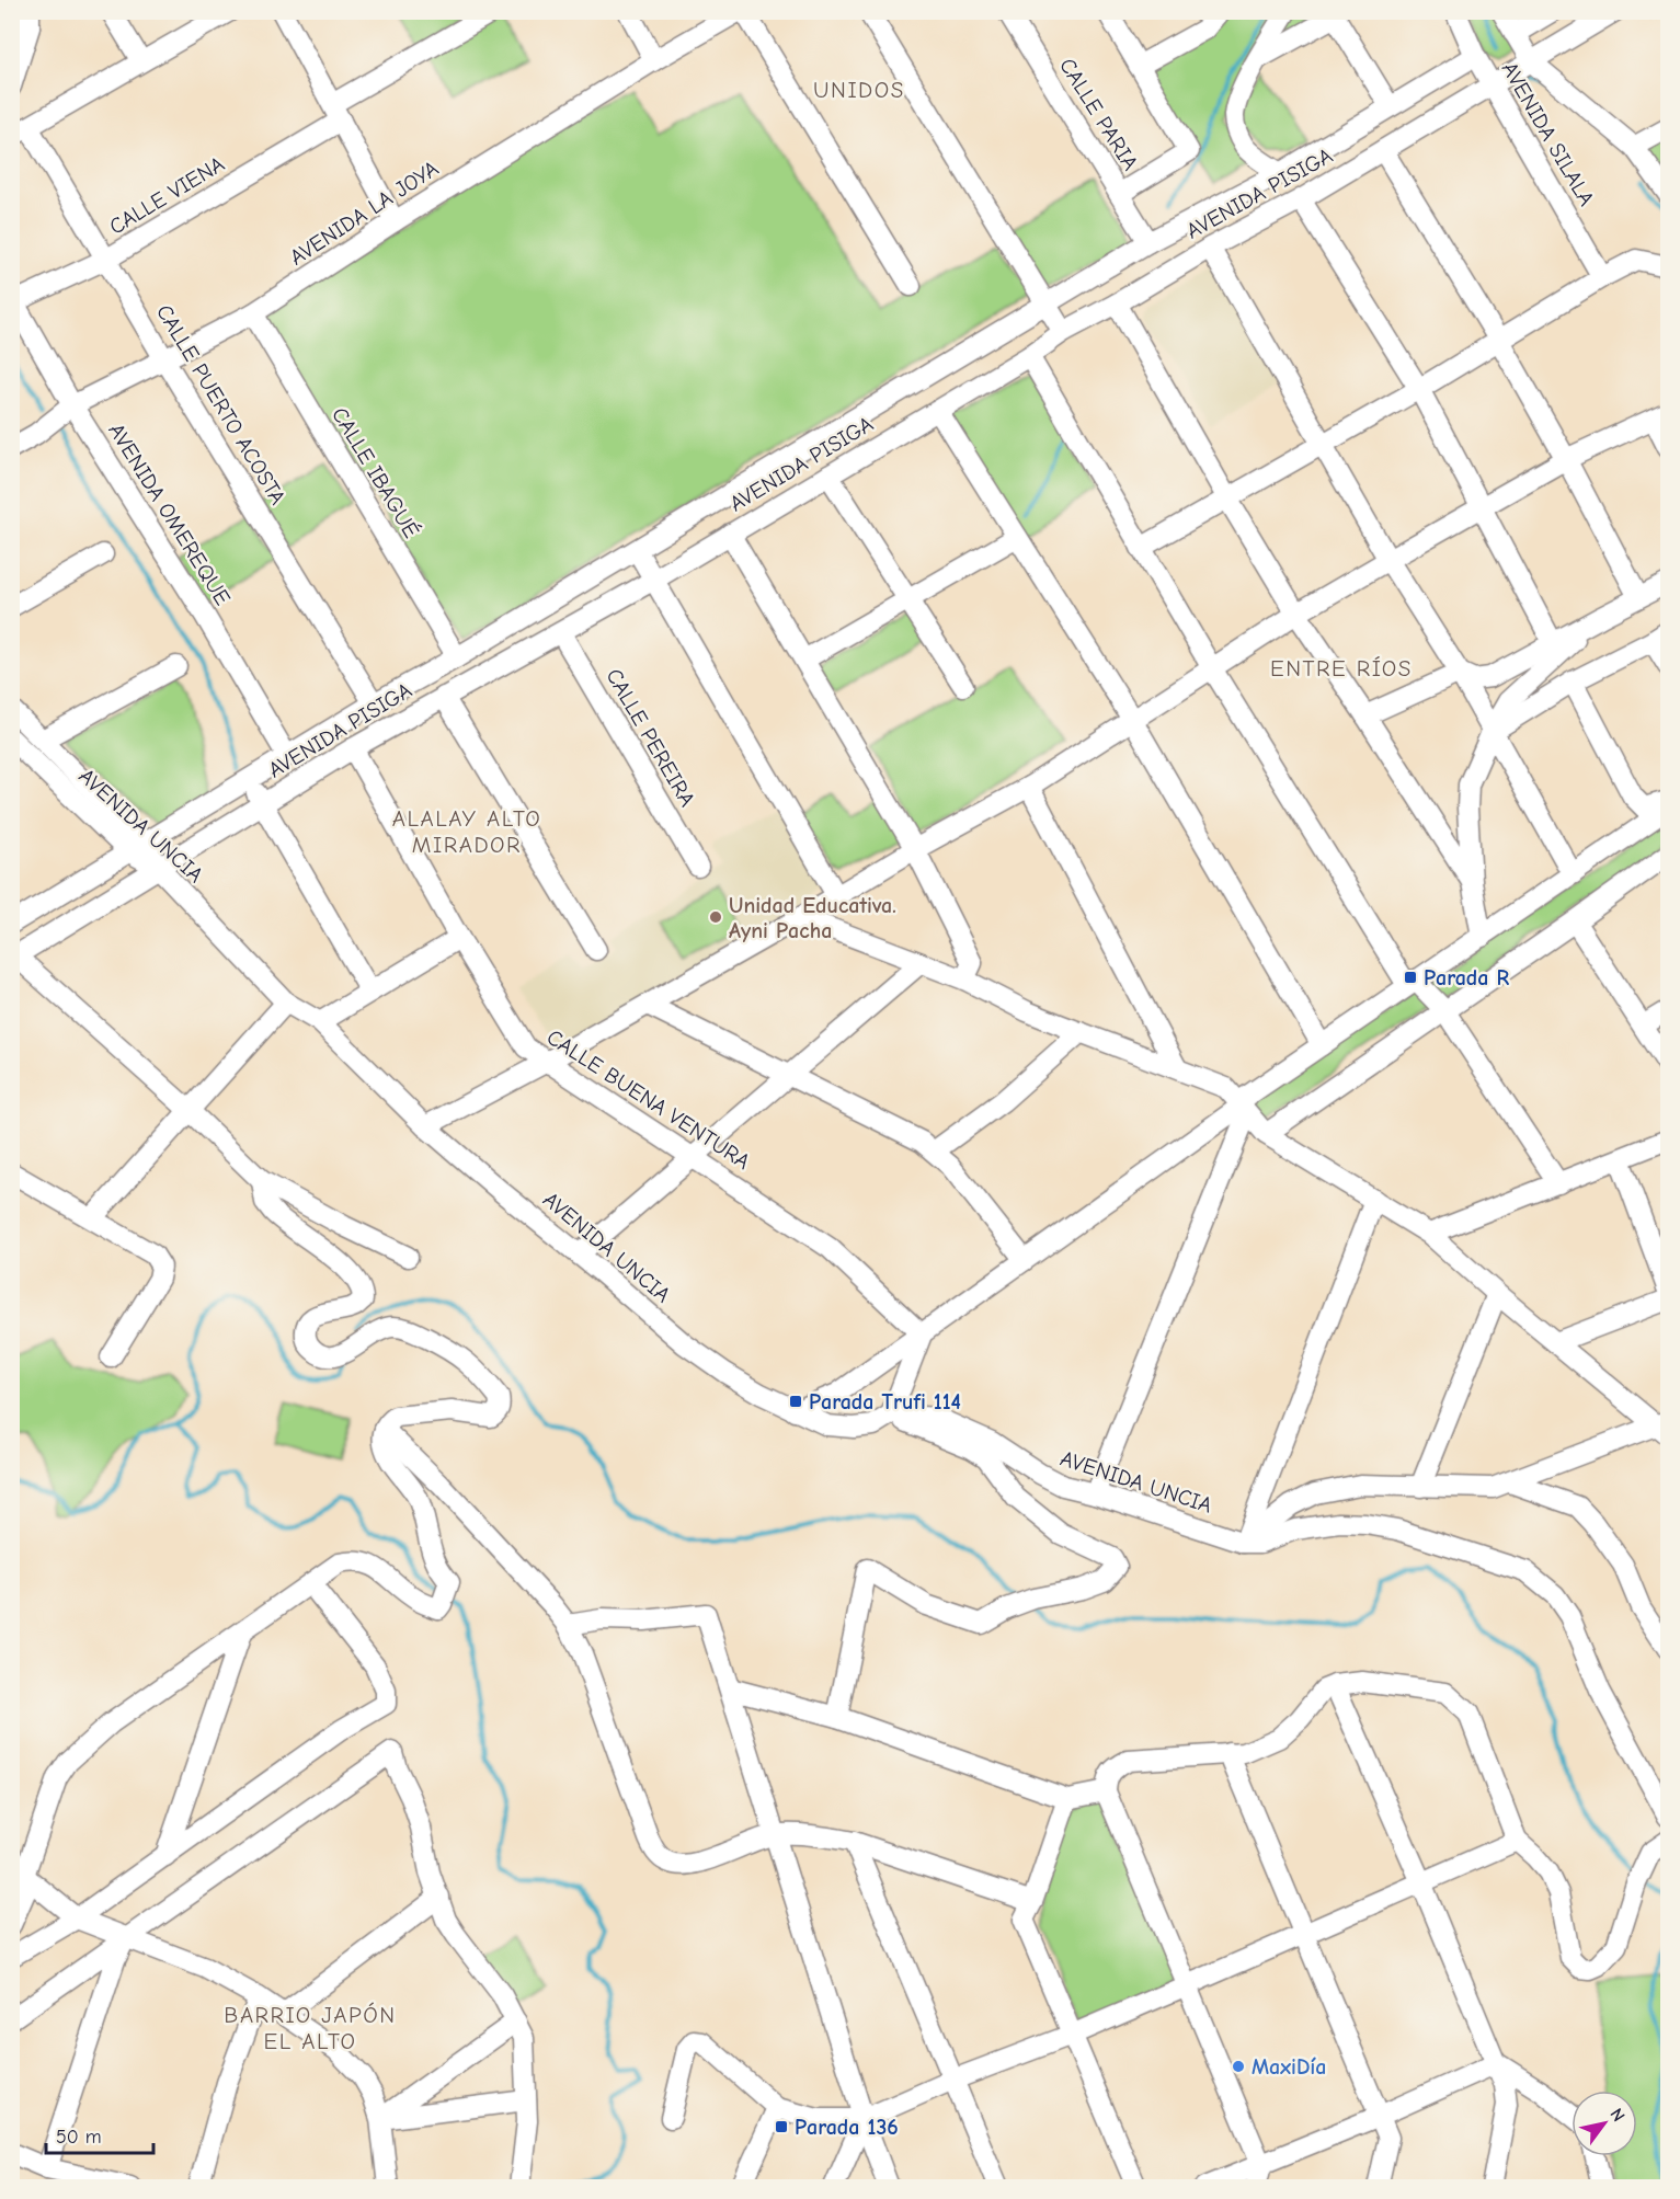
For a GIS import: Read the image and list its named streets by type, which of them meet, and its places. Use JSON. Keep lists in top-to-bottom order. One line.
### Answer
{"streets":{"street":["CALLE PARIA","AVENIDA SILALA","AVENIDA PISIGA","CALLE VIENA","AVENIDA LA JOYA","CALLE PUERTO ACOSTA","CALLE IBAGUÉ","AVENIDA OMEREQUE","CALLE PEREIRA","AVENIDA UNCIA","CALLE BUENA VENTURA"]},"crossings":[["CALLE PARIA","AVENIDA PISIGA"],["AVENIDA SILALA","AVENIDA PISIGA"],["AVENIDA PISIGA","CALLE PUERTO ACOSTA"],["AVENIDA PISIGA","CALLE IBAGUÉ"],["AVENIDA PISIGA","AVENIDA OMEREQUE"],["AVENIDA PISIGA","CALLE PEREIRA"],["AVENIDA PISIGA","AVENIDA UNCIA"],["AVENIDA PISIGA","CALLE BUENA VENTURA"],["CALLE VIENA","CALLE PUERTO ACOSTA"],["CALLE VIENA","AVENIDA OMEREQUE"],["AVENIDA LA JOYA","CALLE PUERTO ACOSTA"],["AVENIDA LA JOYA","CALLE IBAGUÉ"],["AVENIDA LA JOYA","AVENIDA OMEREQUE"]],"districts":["UNIDOS","ENTRE RÍOS","ALALAY ALTO MIRADOR","BARRIO JAPÓN EL ALTO"],"places":{"other":["Unidad Educativa. Ayni Pacha","MaxiDía"],"transit":["Parada R","Parada Trufi 114","Parada 136"]},"scale_bar":"50 m","north":"top right"}
